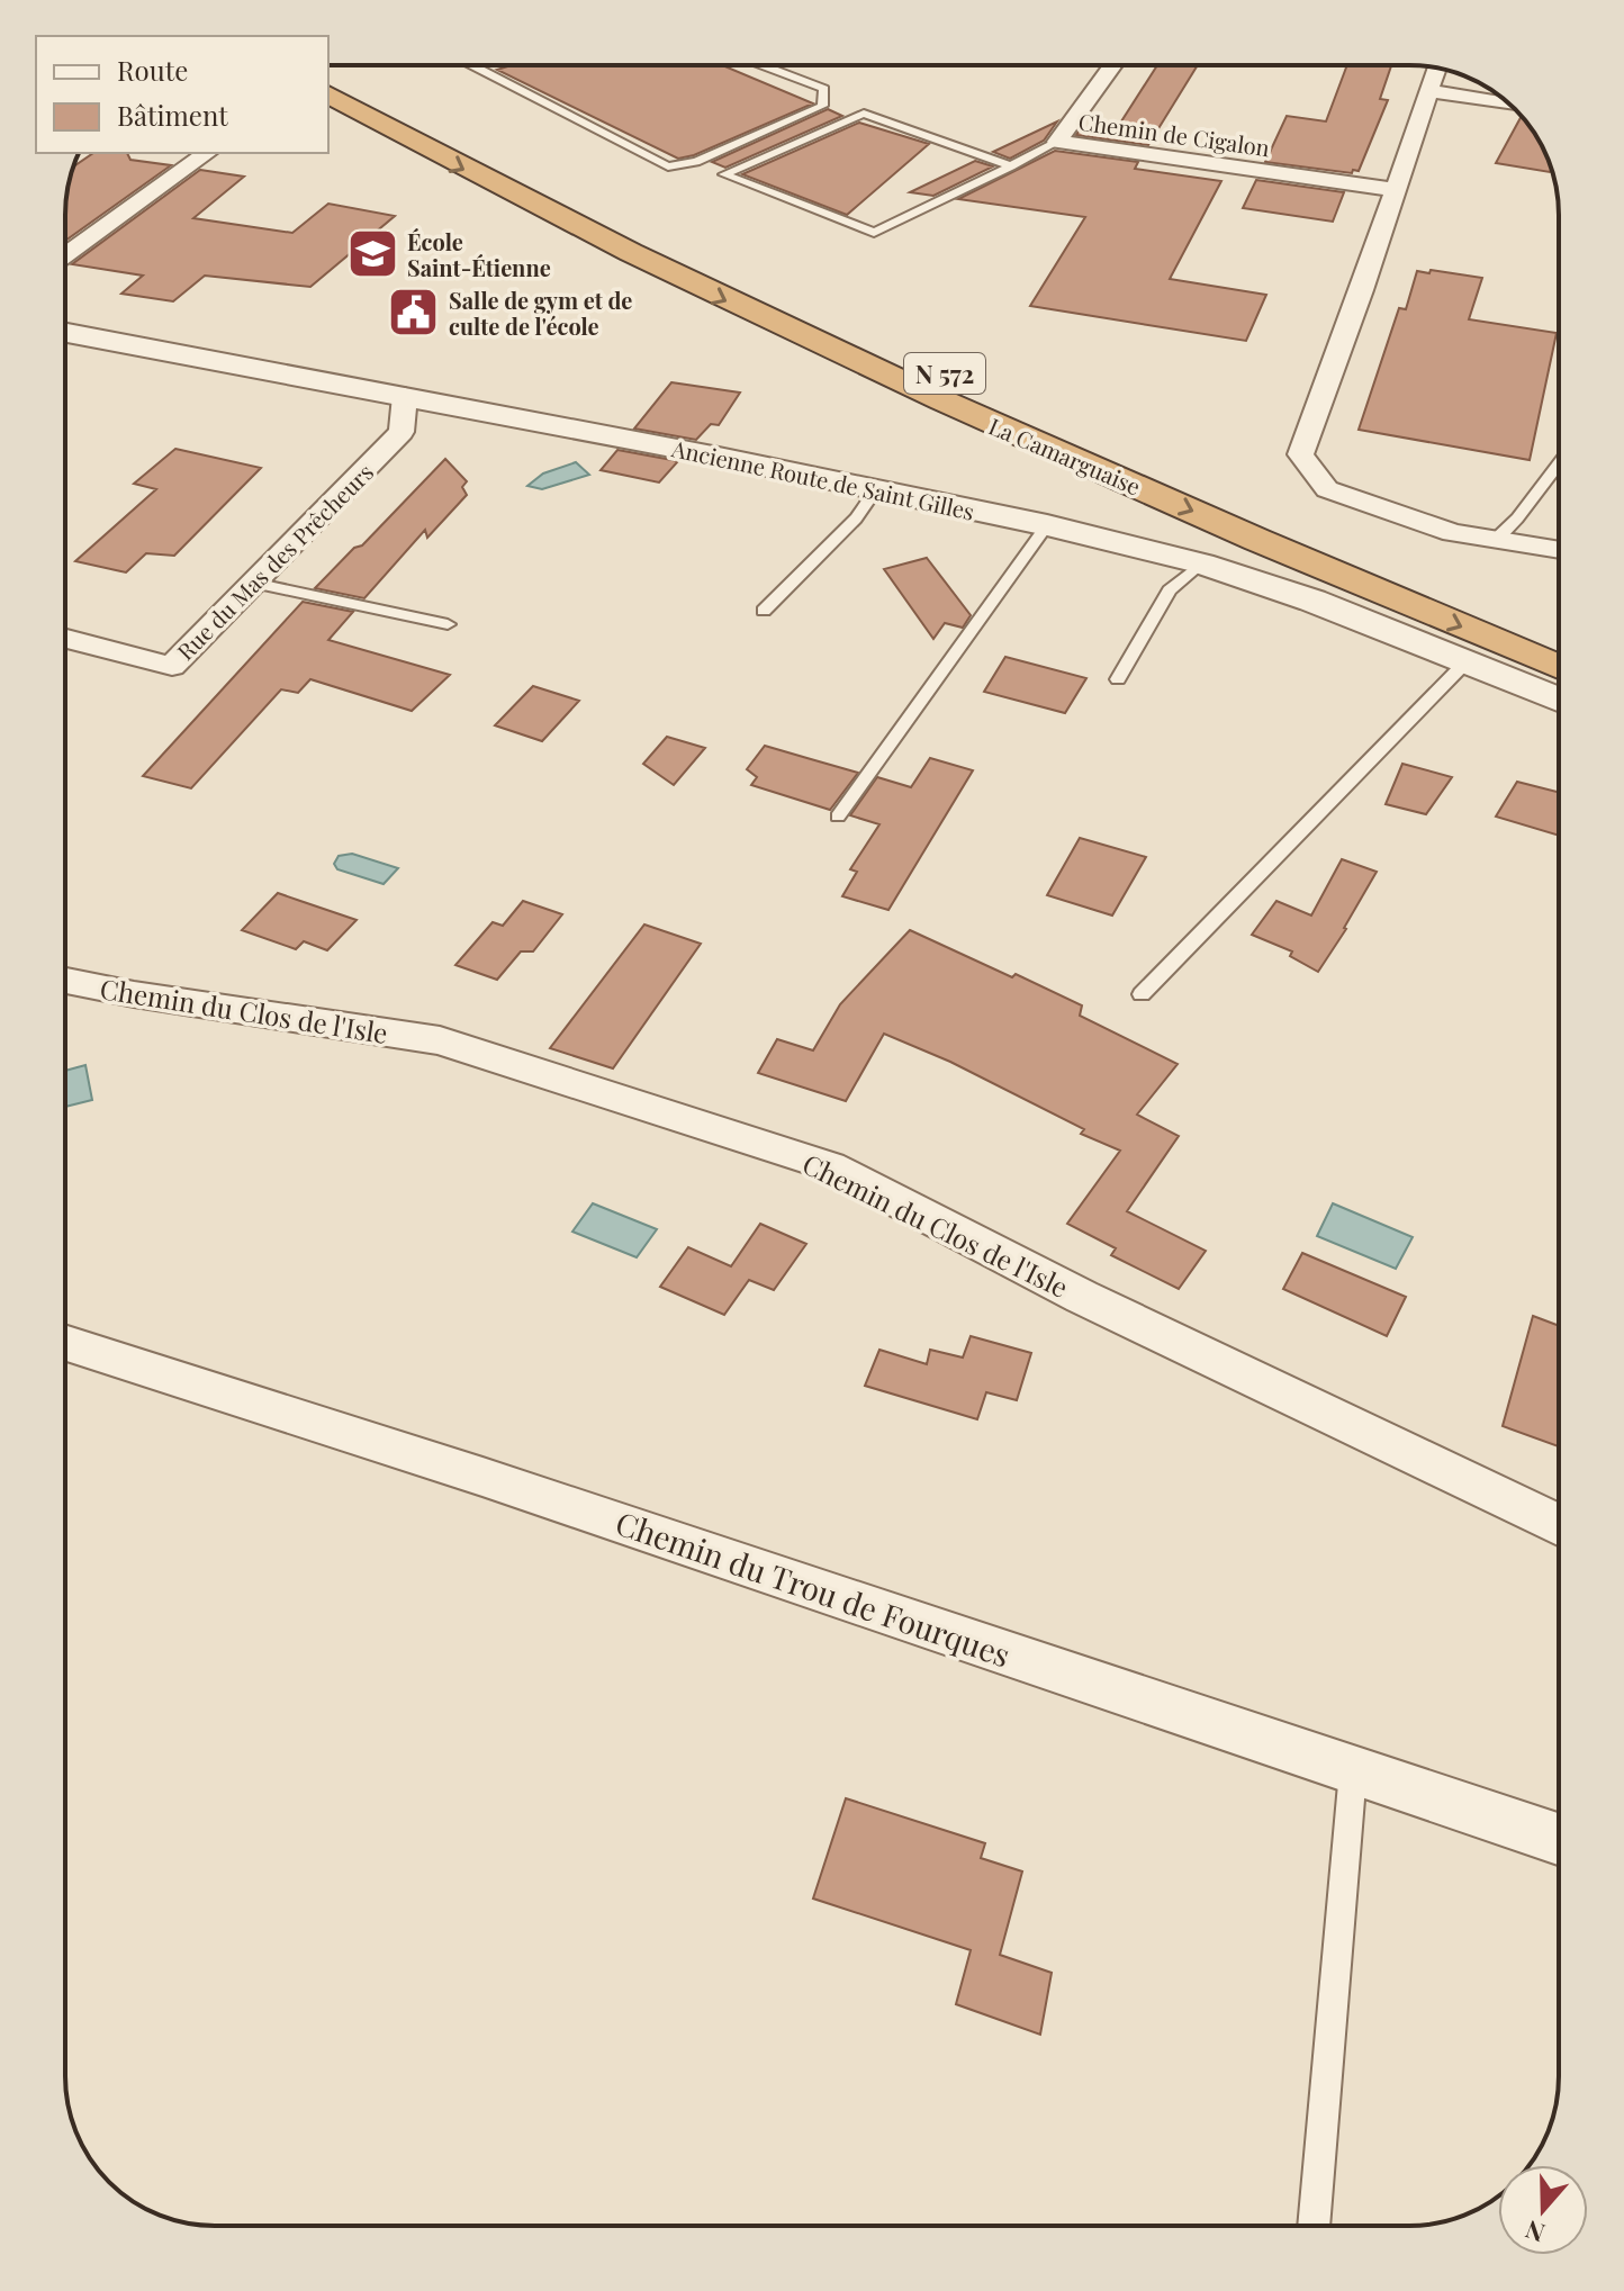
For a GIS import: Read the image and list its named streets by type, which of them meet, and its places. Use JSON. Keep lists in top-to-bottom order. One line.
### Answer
{"streets":{"highway":["N 572","La Camarguaise"],"street":["Chemin de Cigalon","Ancienne Route de Saint Gilles","Rue du Mas des Prêcheurs","Chemin du Clos de l'Isle","Chemin du Trou de Fourques"]},"crossings":[["Ancienne Route de Saint Gilles","Rue du Mas des Prêcheurs"]],"places":{"school or university":["École Saint-Étienne"],"public building":["Salle de gym et de culte de l'école"]},"legend":["Route","Bâtiment"],"north":"bottom"}
